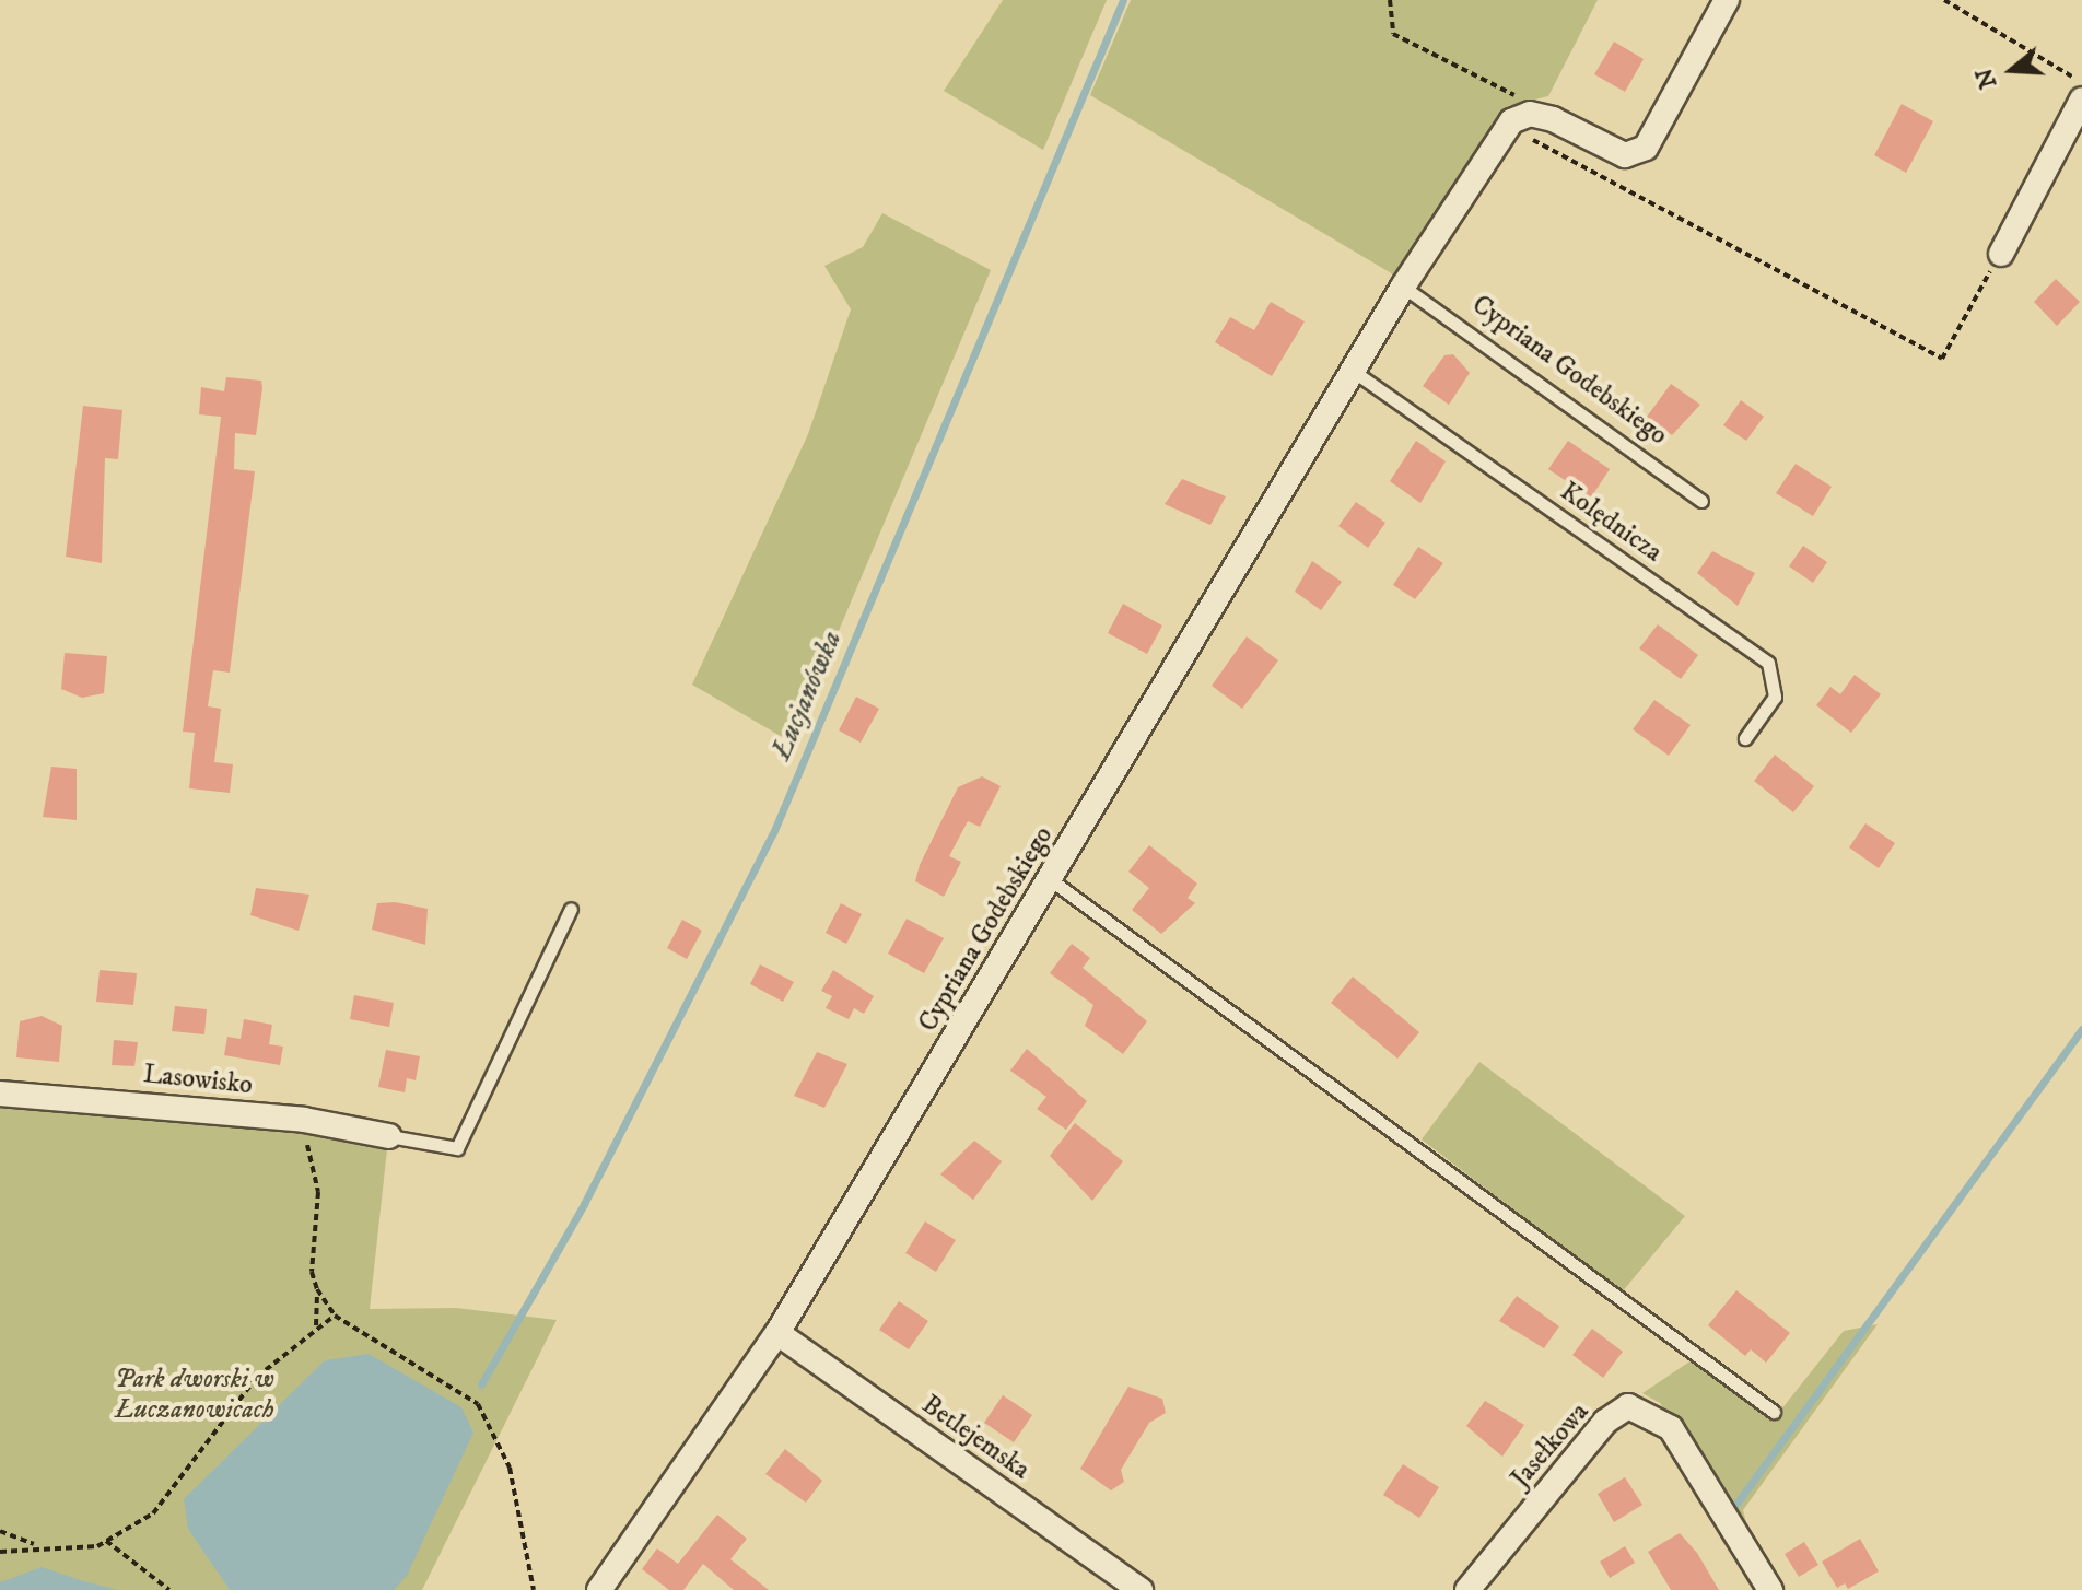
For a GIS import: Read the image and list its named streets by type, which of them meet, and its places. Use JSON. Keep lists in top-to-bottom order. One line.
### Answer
{"streets":{"street":["Cypriana Godebskiego","Lasowisko","Betlejemska","Jasełkowa"],"lane":["Kolędnicza"]},"crossings":[["Cypriana Godebskiego","Kolędnicza"],["Cypriana Godebskiego","Betlejemska"]],"water":["Łucjanówka"],"parks":["Park dworski w Łuczanowicach"],"north":"left"}
